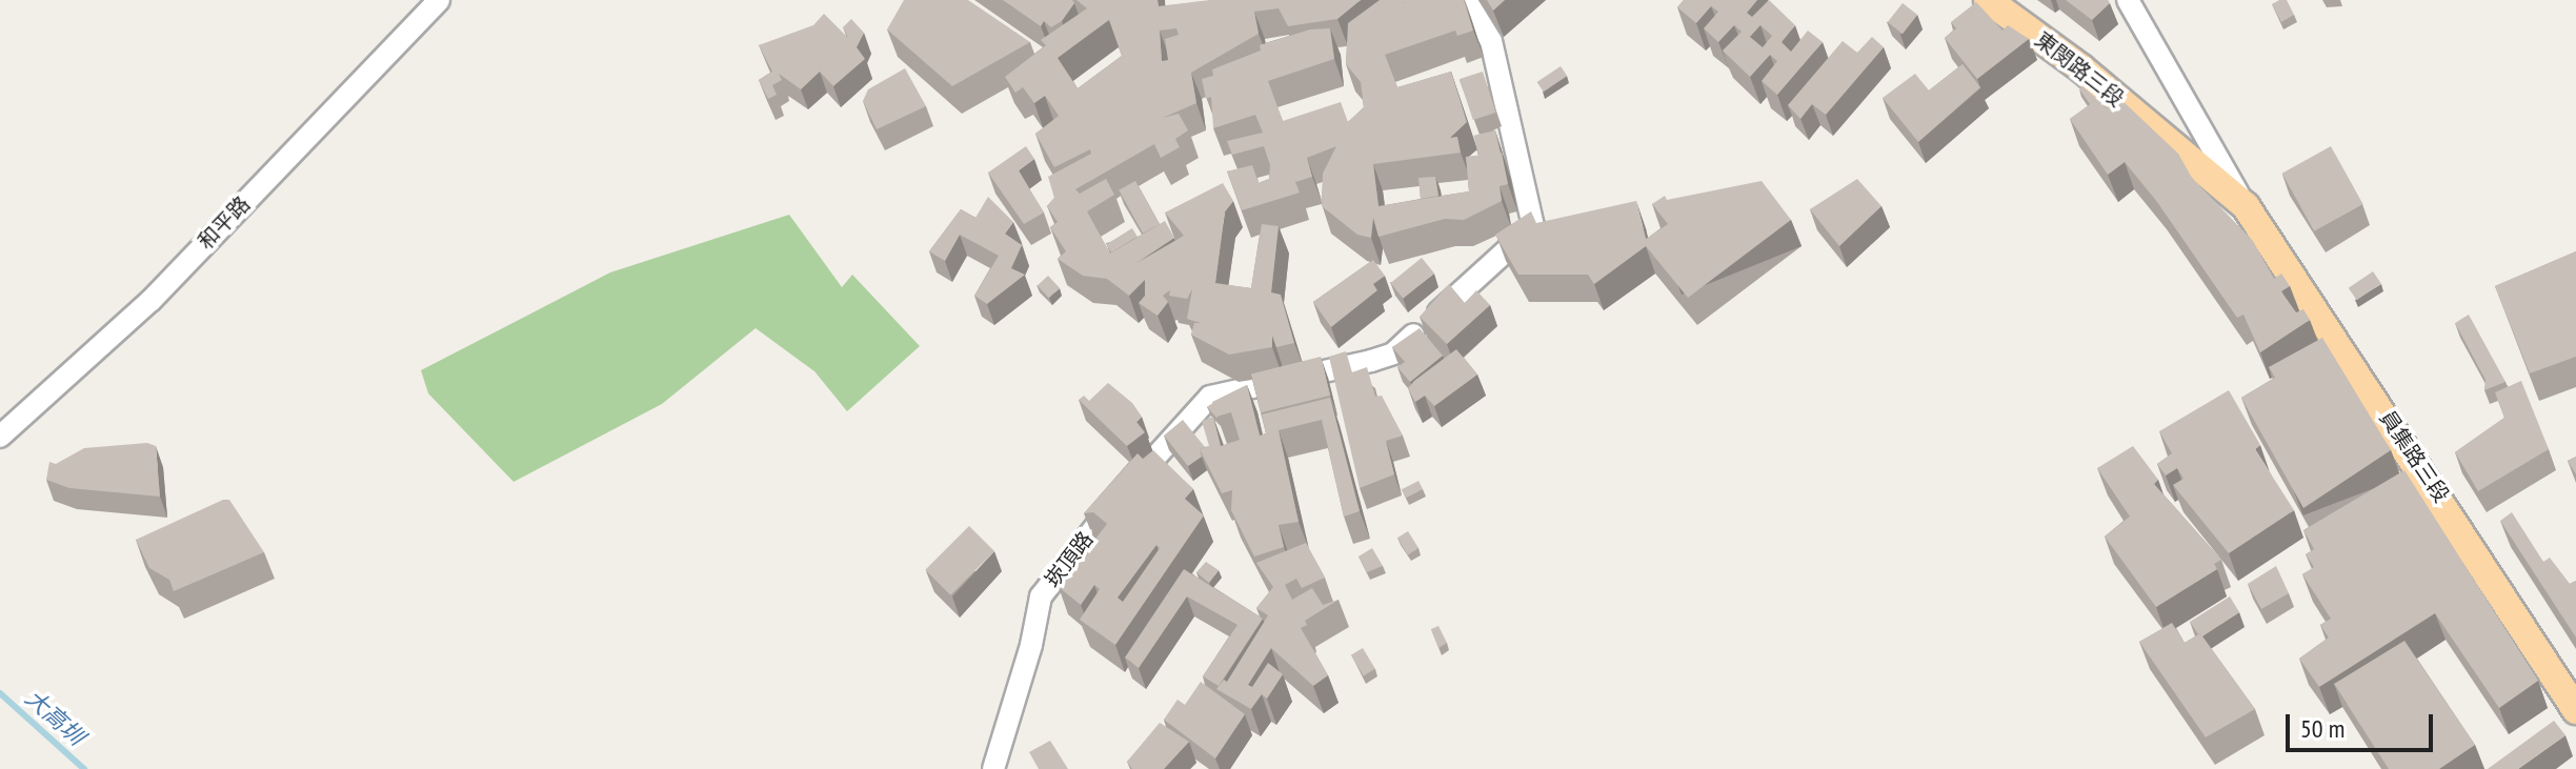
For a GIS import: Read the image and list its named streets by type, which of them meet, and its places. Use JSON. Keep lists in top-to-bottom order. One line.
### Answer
{"streets":{"main road":["東閔路三段","員集路三段"],"street":["和平路","崁頂路"]},"crossings":[["東閔路三段","員集路三段"]],"water":["大高圳"],"scale_bar":"50 m"}
